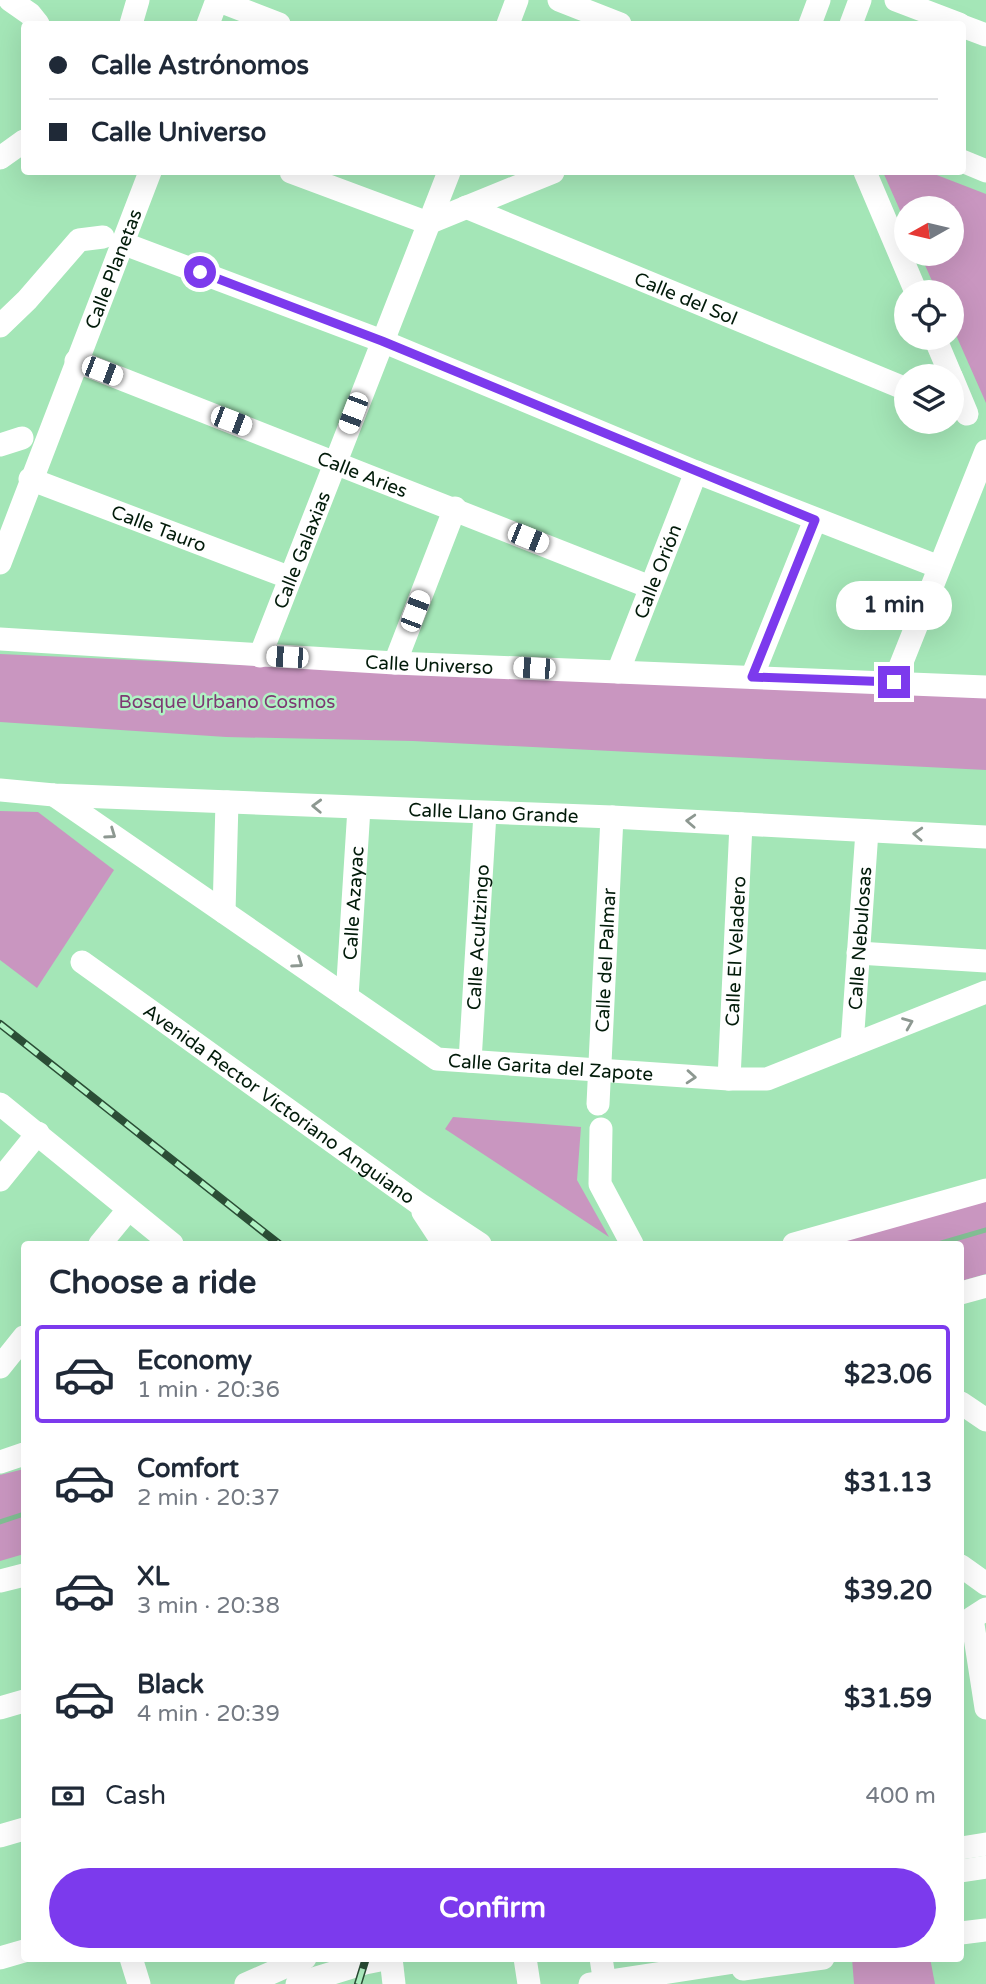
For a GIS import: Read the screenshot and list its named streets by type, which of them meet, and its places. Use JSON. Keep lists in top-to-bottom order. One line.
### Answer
{"streets":{"street":["Calle Planetas","Calle del Sol","Calle Aries","Calle Tauro","Calle Galaxias","Calle Orión","Calle Universo","Calle Llano Grande","Calle Azayac","Calle Acultzingo","Calle Nebulosas","Calle El Veladero","Calle del Palmar","Calle Garita del Zapote","Avenida Rector Victoriano Anguiano"]},"crossings":[["Calle Planetas","Calle Aries"],["Calle Planetas","Calle Tauro"],["Calle Aries","Calle Galaxias"],["Calle Aries","Calle Orión"],["Calle Tauro","Calle Galaxias"],["Calle Galaxias","Calle Universo"],["Calle Orión","Calle Universo"],["Calle Llano Grande","Calle Azayac"],["Calle Llano Grande","Calle Acultzingo"],["Calle Llano Grande","Calle Nebulosas"],["Calle Llano Grande","Calle El Veladero"],["Calle Llano Grande","Calle del Palmar"],["Calle Llano Grande","Calle Garita del Zapote"],["Calle Azayac","Calle Garita del Zapote"],["Calle Acultzingo","Calle Garita del Zapote"],["Calle Nebulosas","Calle Garita del Zapote"],["Calle El Veladero","Calle Garita del Zapote"],["Calle del Palmar","Calle Garita del Zapote"]],"one_way":["Calle Garita del Zapote"],"parks":["Bosque Urbano Cosmos"],"north":"left","page":{"banner":["Calle Astrónomos","Calle Universo"],"bubble":"1 min","heading":"Choose a ride","list":[{"name":"Economy","note":"1 min · 20:36","value":"$23.06"},{"name":"Comfort","note":"2 min · 20:37","value":"$31.13"},{"name":"XL","note":"3 min · 20:38","value":"$39.20"},{"name":"Black","note":"4 min · 20:39","value":"$31.59"}],"pay":["Cash","400 m"],"buttons":"Confirm"}}
